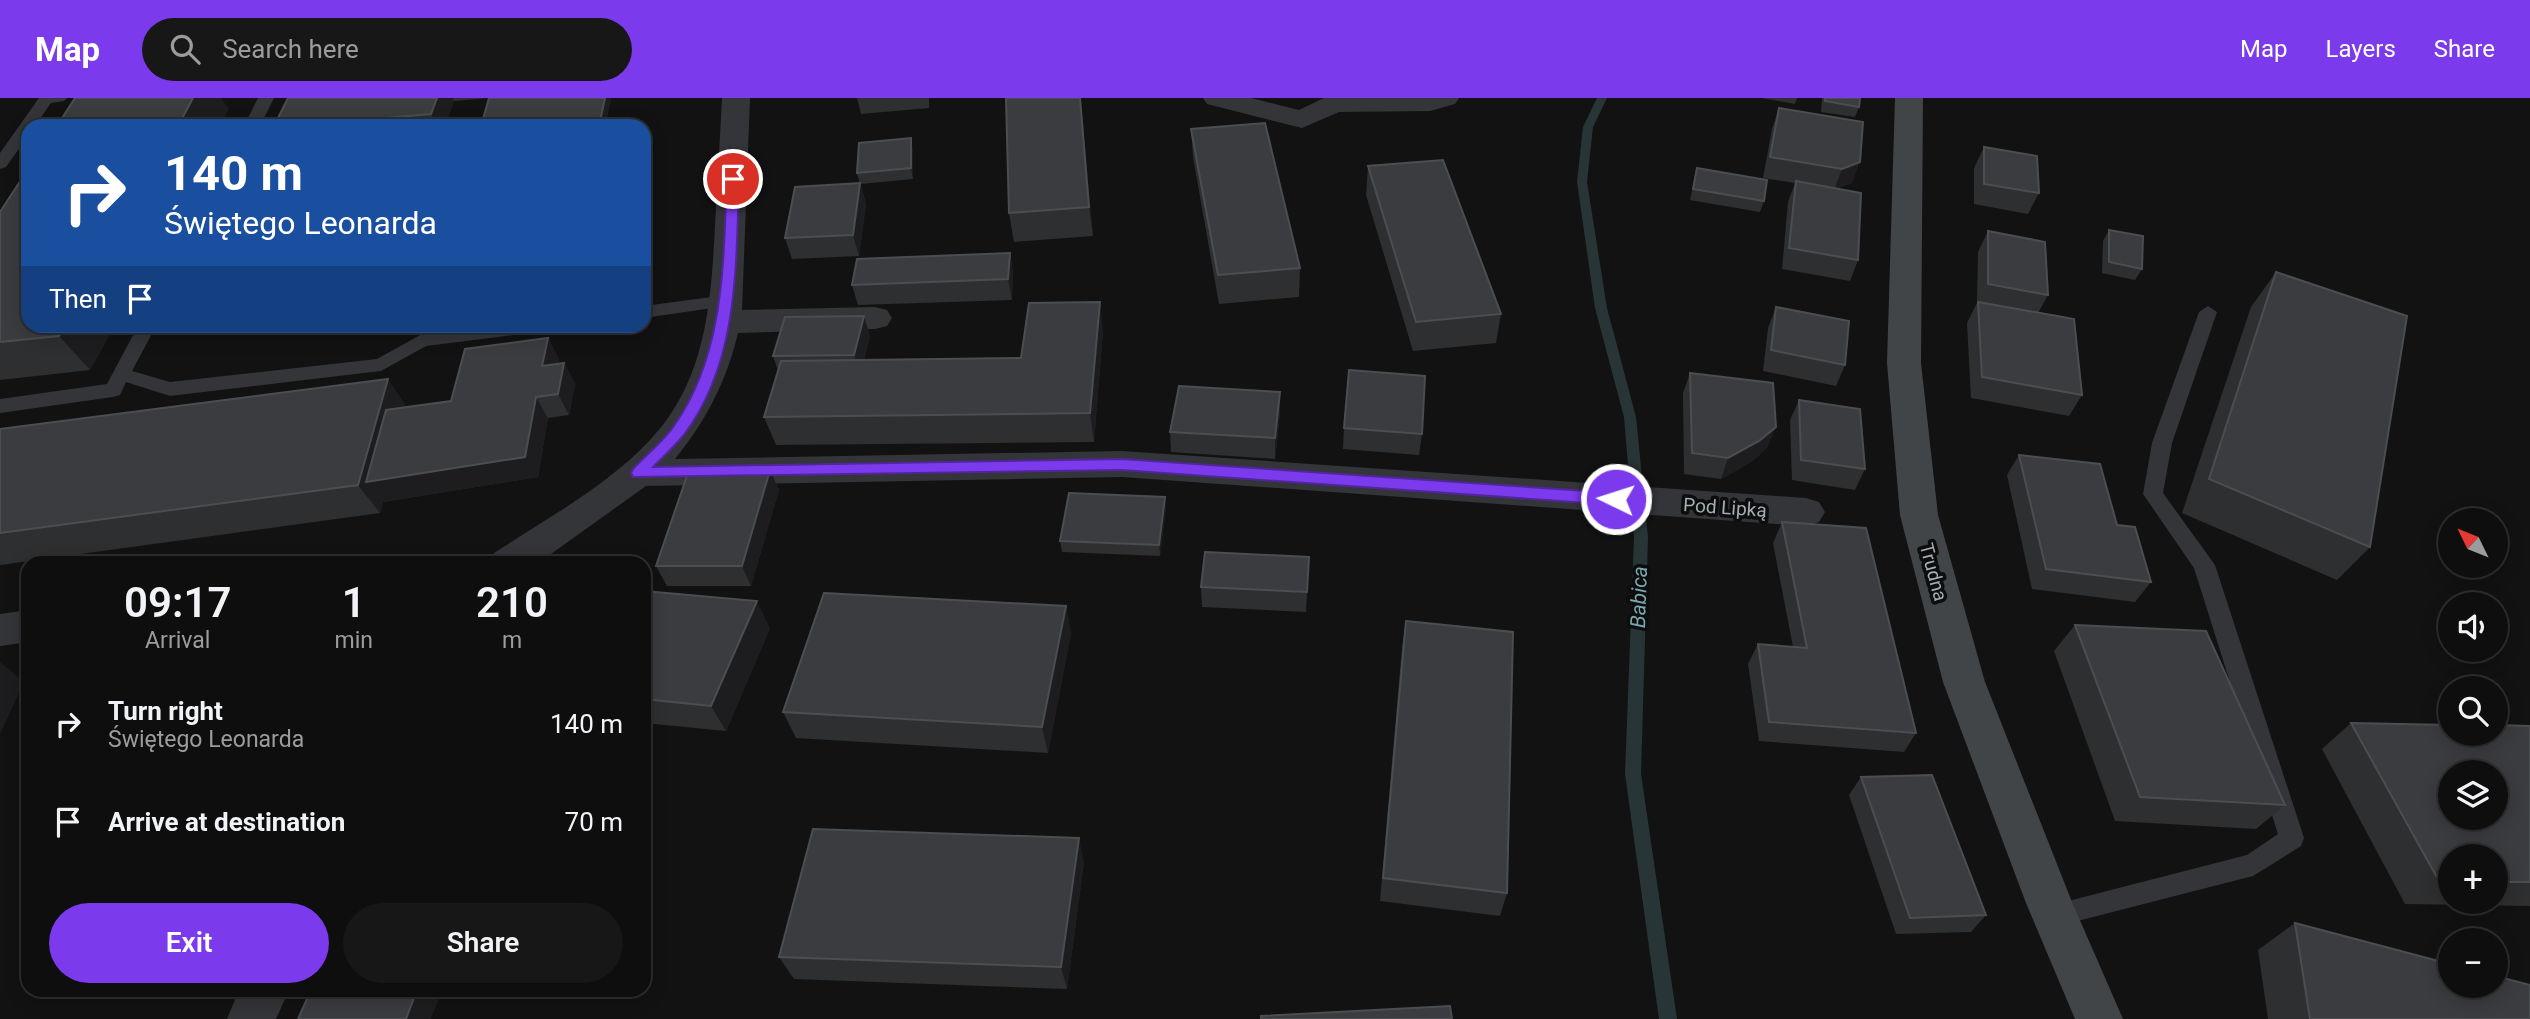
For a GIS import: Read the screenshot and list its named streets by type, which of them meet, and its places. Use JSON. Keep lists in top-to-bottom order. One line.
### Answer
{"streets":{"street":["Pod Lipką","Trudna"]},"water":["Babica"],"north":"top left","page":{"header":"Map","search":"Search here","nav":["Map","Layers","Share"],"turn":["140 m","Świętego Leonarda"],"then":"Then","map_buttons":["+","−"],"eta":["09:17","Arrival","1","min","210","m"],"list":[{"name":"Turn right","note":"Świętego Leonarda","value":"140 m"},{"name":"Arrive at destination","value":"70 m"}],"buttons":["Exit","Share"]}}
